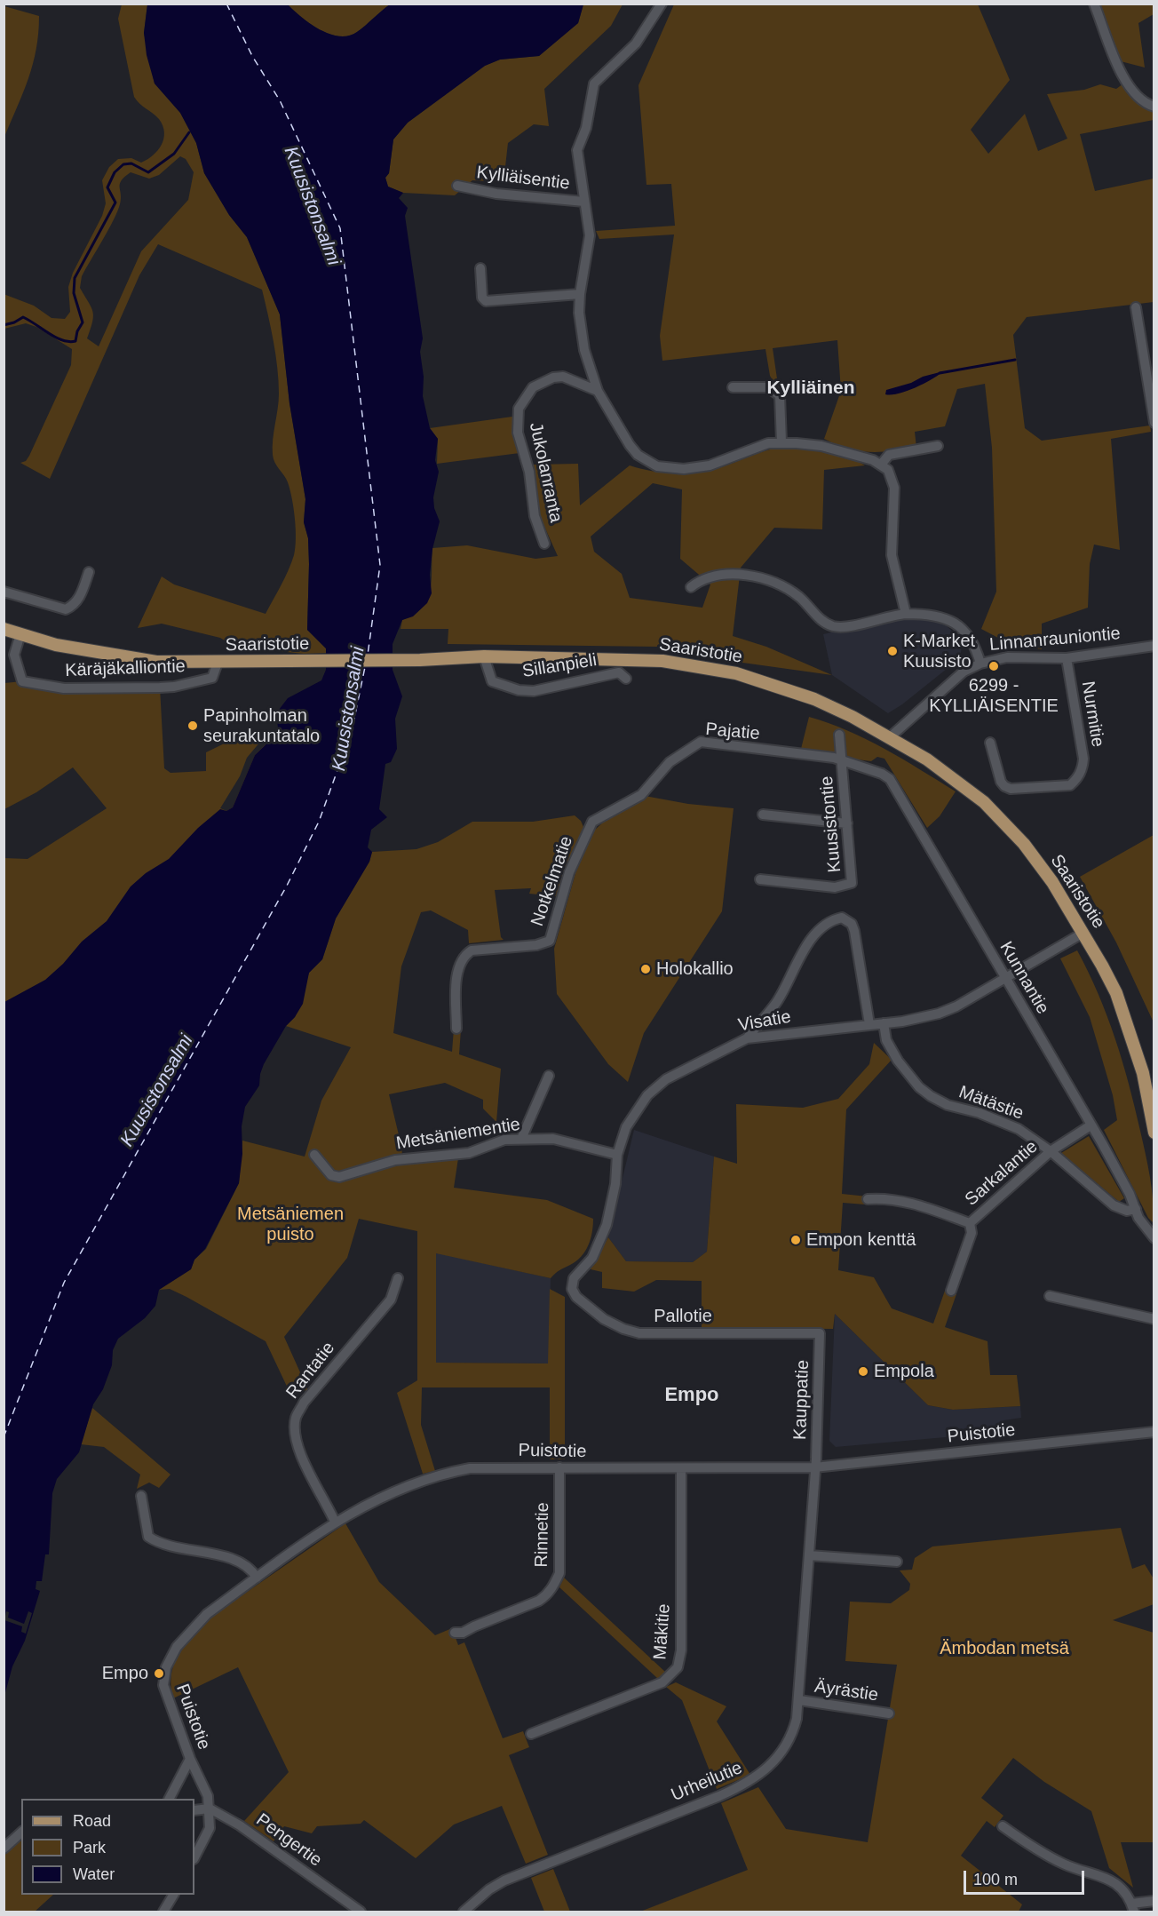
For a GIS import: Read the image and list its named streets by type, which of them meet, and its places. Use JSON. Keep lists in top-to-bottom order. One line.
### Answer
{"streets":{"main road":["Saaristotie"],"street":["Kylliäisentie","Jukolanranta","Linnanrauniontie","Sillanpieli","Käräjäkalliontie","Nurmitie","Pajatie","Kuusistontie","Notkelmatie","Kunnantie","Visatie","Mätästie","Metsäniementie","Sarkalantie","Pallotie","Rantatie","Kauppatie","Puistotie","Rinnetie","Mäkitie","Äyrästie","Urheilutie","Pengertie"]},"crossings":[["Kylliäisentie","Jukolanranta"],["Linnanrauniontie","Saaristotie"],["Linnanrauniontie","Nurmitie"],["Saaristotie","Sillanpieli"],["Saaristotie","Käräjäkalliontie"],["Saaristotie","Visatie"],["Pajatie","Kuusistontie"],["Pajatie","Notkelmatie"],["Pajatie","Kunnantie"],["Kuusistontie","Kunnantie"],["Kunnantie","Visatie"],["Kunnantie","Mätästie"],["Kunnantie","Sarkalantie"],["Visatie","Mätästie"],["Visatie","Metsäniementie"],["Visatie","Pallotie"],["Mätästie","Sarkalantie"],["Pallotie","Kauppatie"],["Rantatie","Puistotie"],["Kauppatie","Puistotie"],["Kauppatie","Urheilutie"],["Puistotie","Rinnetie"],["Puistotie","Mäkitie"],["Puistotie","Urheilutie"],["Puistotie","Pengertie"],["Äyrästie","Urheilutie"]],"districts":["Kylliäinen","Empo"],"water":["Kuusistonsalmi"],"parks":["Metsäniemen puisto","Ämbodan metsä"],"places":["K-Market Kuusisto","6299 - KYLLIÄISENTIE","Papinholman seurakuntatalo","Holokallio","Empon kenttä","Empola","Empo"],"legend":["Road","Park","Water"],"scale_bar":"100 m"}
